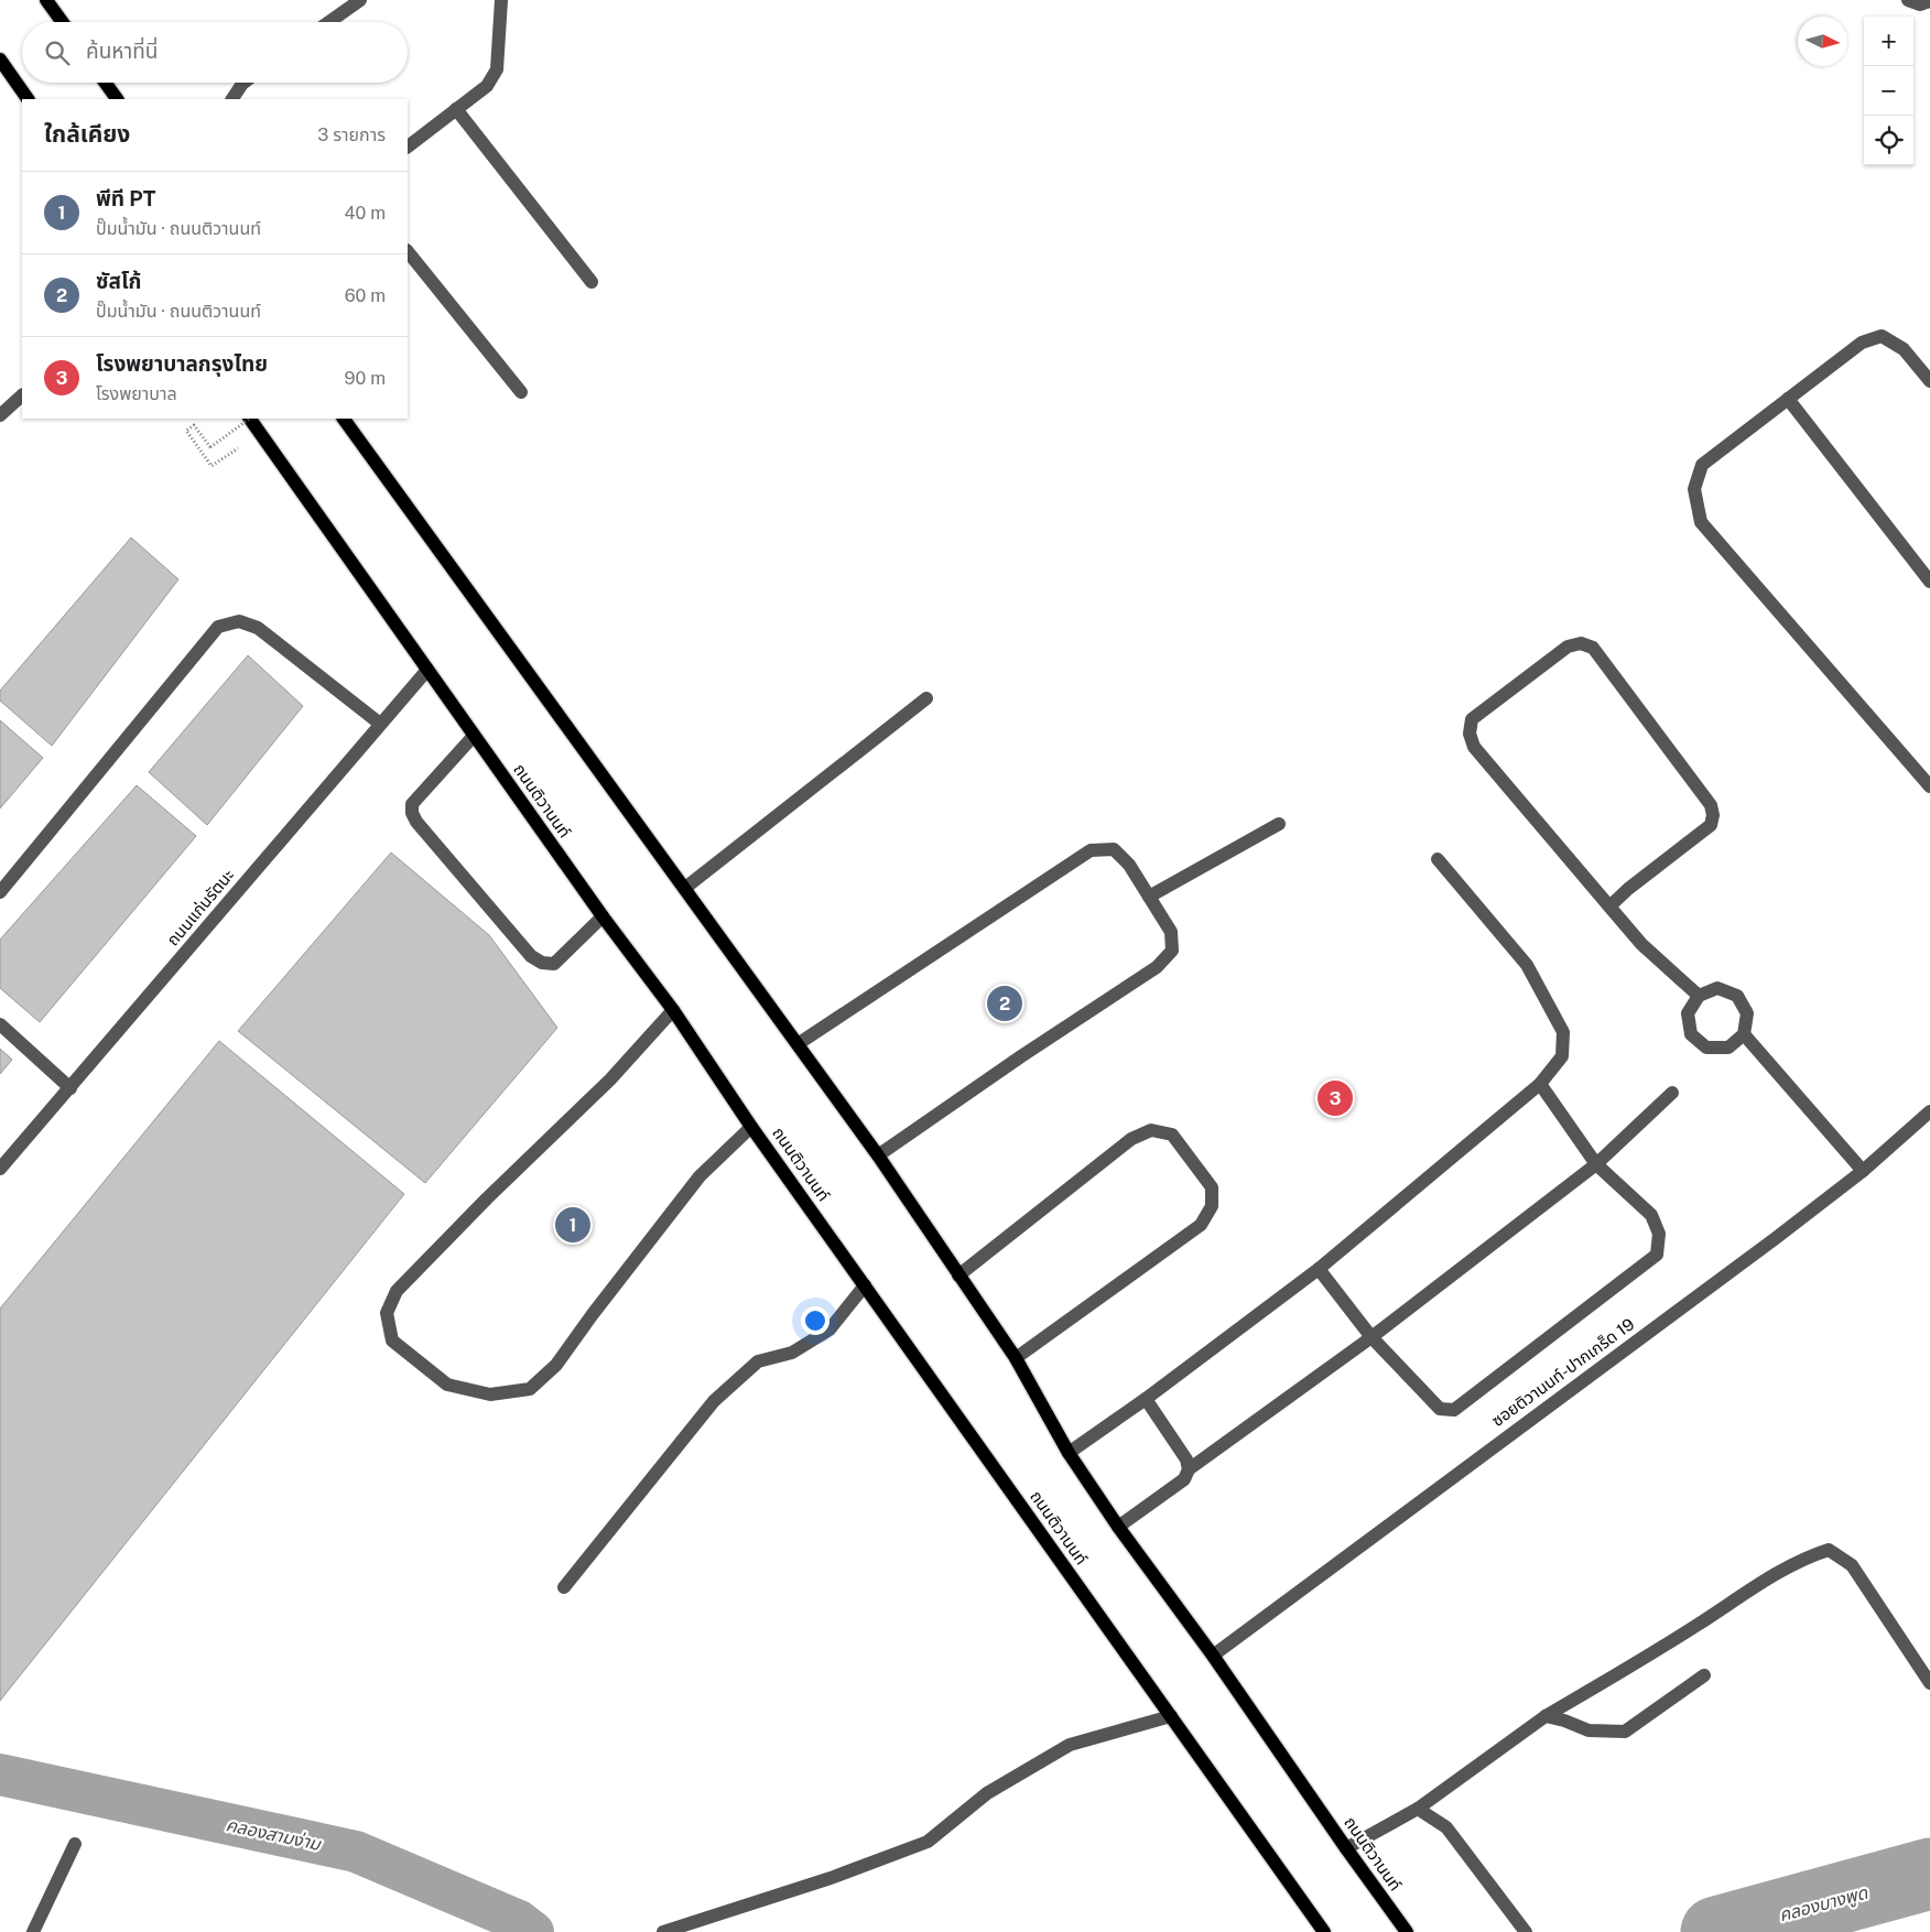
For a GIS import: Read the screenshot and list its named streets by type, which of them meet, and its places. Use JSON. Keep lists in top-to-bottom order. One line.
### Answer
{"streets":{"main road":["ถนนติวานนท์"],"street":["ถนนแก่นรัตนะ","ซอยติวานนท์-ปากเกร็ด 19"]},"crossings":[["ถนนติวานนท์","ถนนแก่นรัตนะ"],["ถนนติวานนท์","ซอยติวานนท์-ปากเกร็ด 19"]],"water":["คลองสามง่าม","คลองบางพูด"],"north":"right","page":{"map_buttons":["+","−"],"search":"ค้นหาที่นี่","heading":["ใกล้เคียง","3 รายการ"],"list":[{"mark":"1","name":"พีที PT","note":"ปั๊มน้ำมัน · ถนนติวานนท์","value":"40 m"},{"mark":"2","name":"ซัสโก้","note":"ปั๊มน้ำมัน · ถนนติวานนท์","value":"60 m"},{"mark":"3","name":"โรงพยาบาลกรุงไทย","note":"โรงพยาบาล","value":"90 m"}],"pins":["2","3","1"]}}
